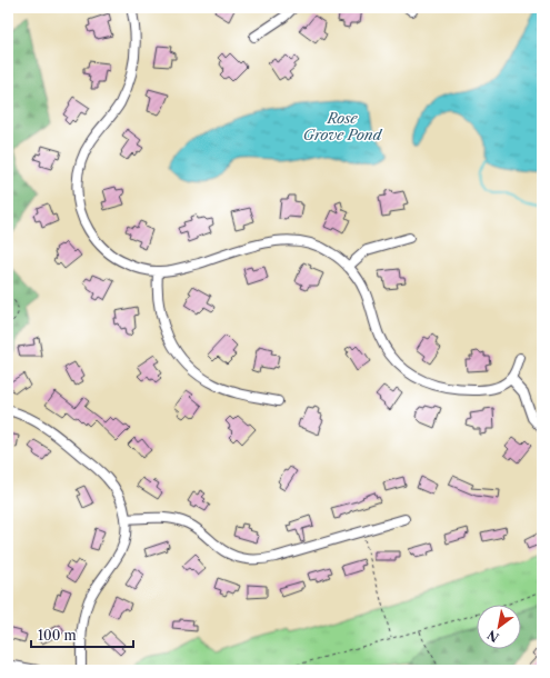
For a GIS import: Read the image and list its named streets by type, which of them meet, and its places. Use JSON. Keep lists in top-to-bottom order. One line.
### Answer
{"water":["Rose Grove Pond"],"scale_bar":"100 m","north":"bottom left"}
